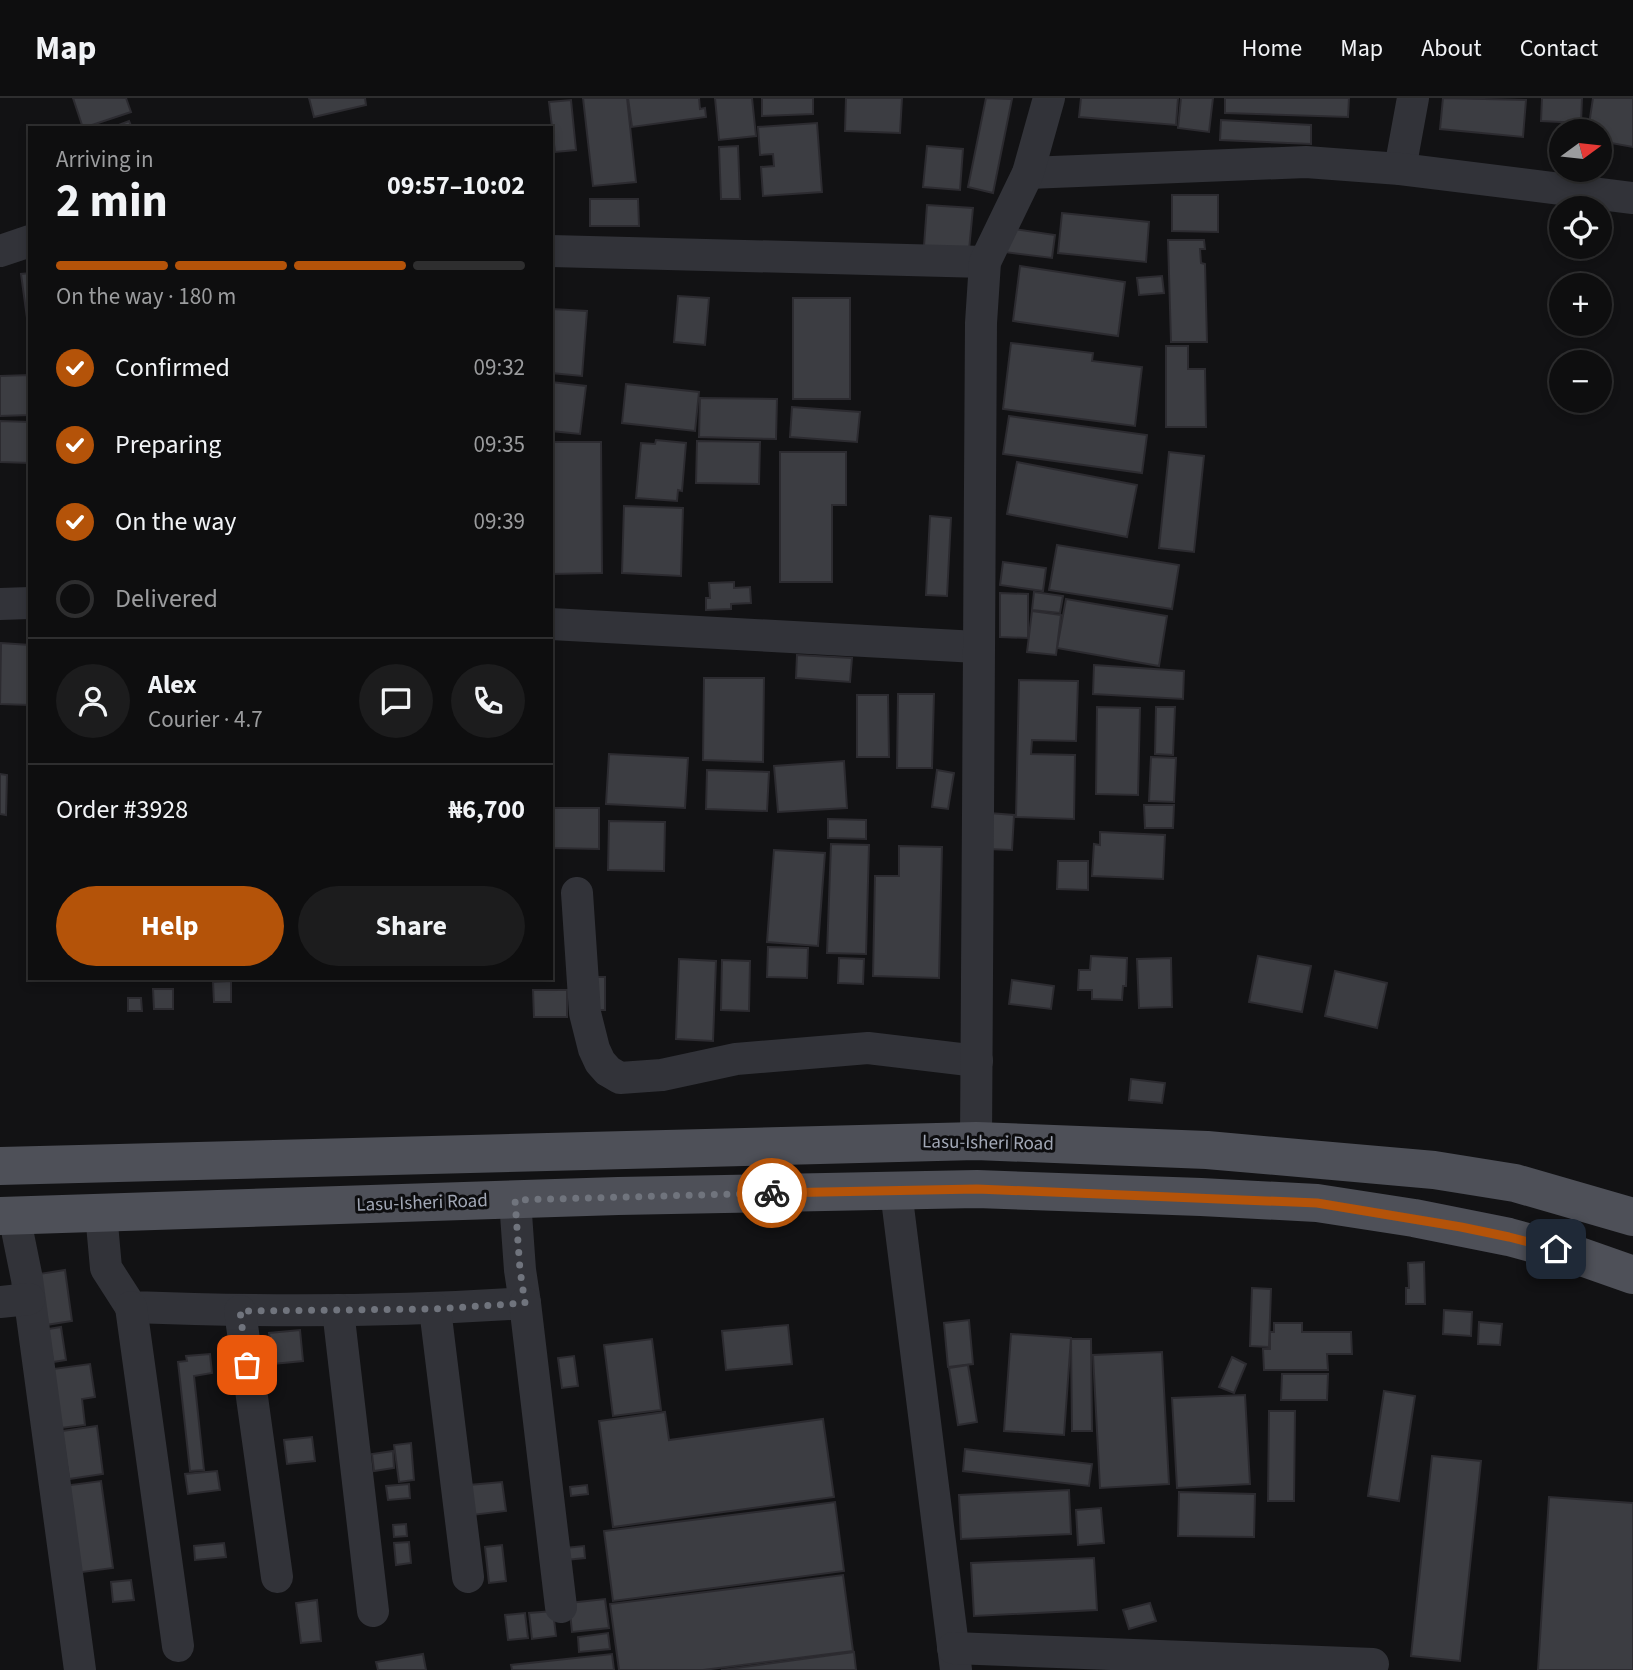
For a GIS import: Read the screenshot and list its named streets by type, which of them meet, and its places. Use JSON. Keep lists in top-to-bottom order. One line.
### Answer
{"streets":{"main road":["Lasu-Isheri Road"]},"north":"right","page":{"header":"Map","nav":["Home","Map","About","Contact"],"map_buttons":["+","−"],"heading":["2 min","Arriving in","09:57–10:02"],"panel":["Alex","Courier · 4.7","Order #3928","₦6,700"],"bar":"On the way · 180 m","list":[["Confirmed","09:32"],["Preparing","09:35"],["On the way","09:39"],"Delivered"],"buttons":["Help","Share"]}}
